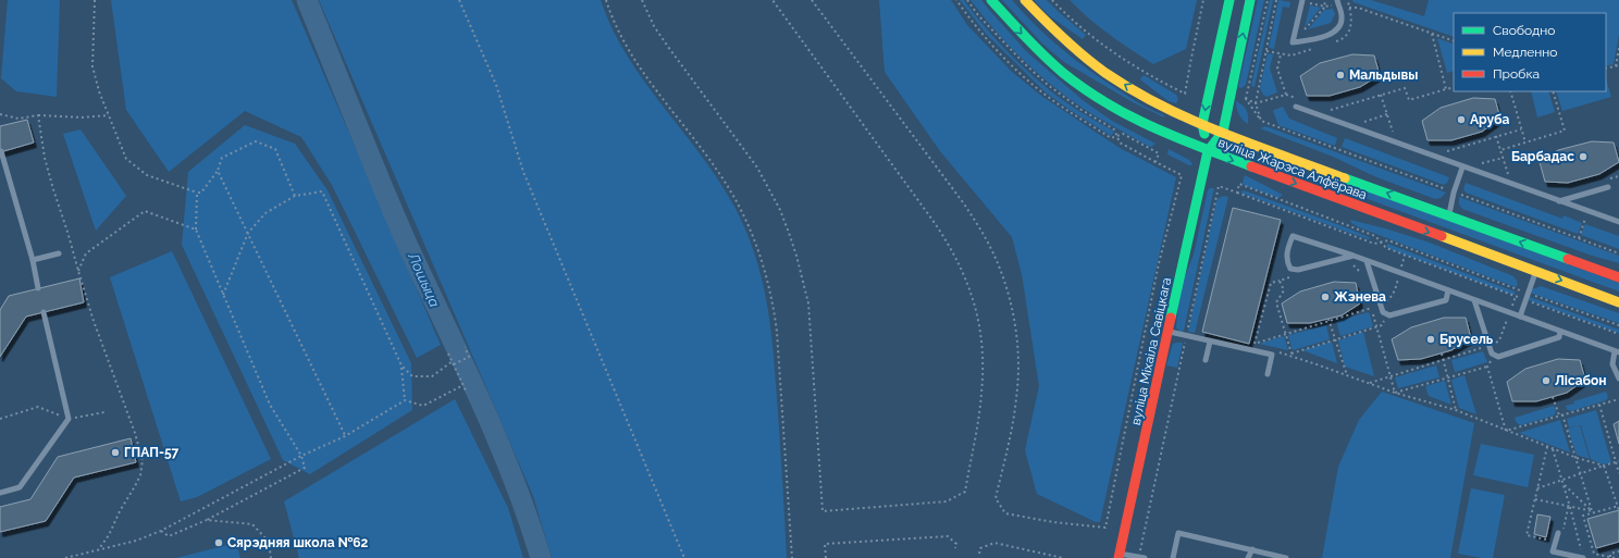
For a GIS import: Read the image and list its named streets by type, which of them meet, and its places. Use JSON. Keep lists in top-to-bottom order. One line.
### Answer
{"streets":{"main road":["вуліца Жарэса Алфёрава","вуліца Міхаіла Савіцкага"]},"crossings":[["вуліца Жарэса Алфёрава","вуліца Міхаіла Савіцкага"]],"water":["Лошыца"],"places":["Мальдывы","Аруба","Барбадас","Жэнева","Брусель","Лісабон","ГПАП-57","Сярэдняя школа №62"],"legend":["Свободно","Медленно","Пробка"]}
